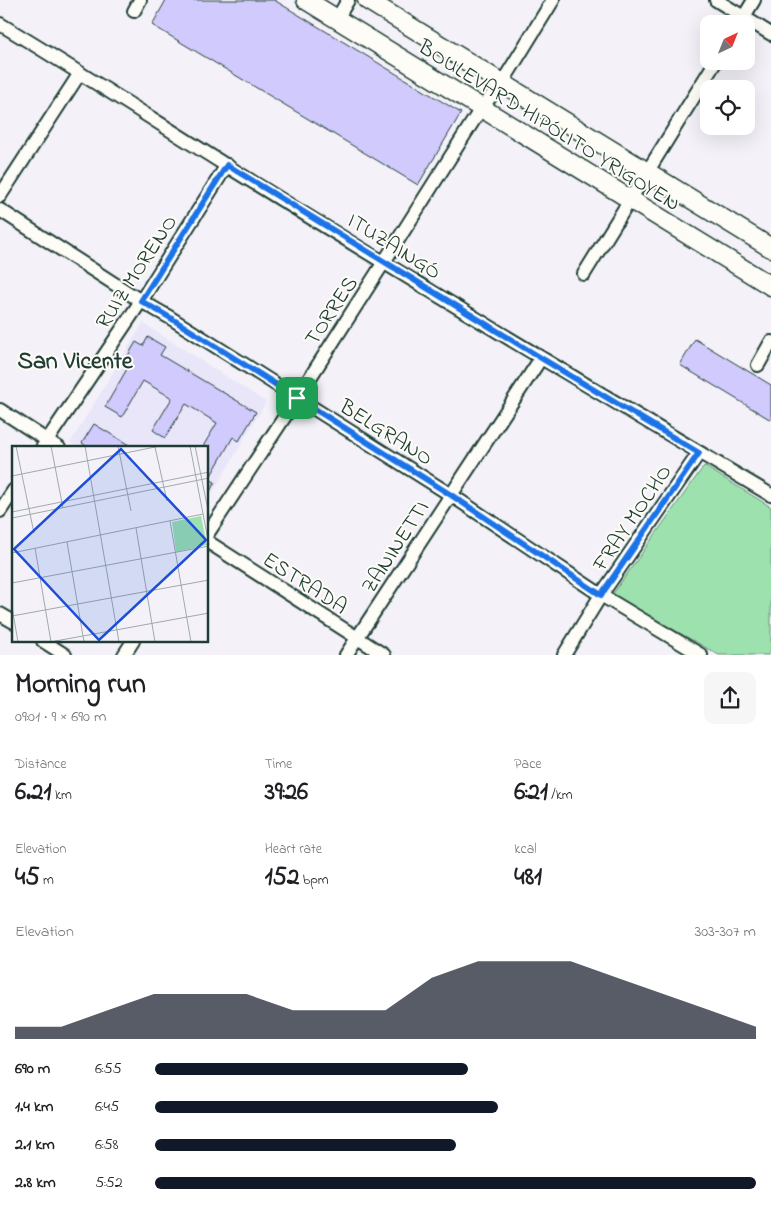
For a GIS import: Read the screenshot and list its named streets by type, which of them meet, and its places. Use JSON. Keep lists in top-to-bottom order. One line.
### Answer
{"streets":{"main road":["BOULEVARD HIPÓLITO YRIGOYEN"],"street":["ITUZAINGÓ","RUIZ MORENO","TORRES","BELGRANO","FRAY MOCHO","ZANINETTI","ESTRADA"]},"crossings":[["BOULEVARD HIPÓLITO YRIGOYEN","TORRES"],["ITUZAINGÓ","RUIZ MORENO"],["ITUZAINGÓ","TORRES"],["ITUZAINGÓ","FRAY MOCHO"],["ITUZAINGÓ","ZANINETTI"],["RUIZ MORENO","BELGRANO"],["TORRES","BELGRANO"],["BELGRANO","FRAY MOCHO"],["BELGRANO","ZANINETTI"],["ZANINETTI","ESTRADA"]],"districts":["San Vicente"],"north":"top right","page":{"heading":["Morning run","09:01 · 9 × 690 m"],"stats":[["Distance","6.21 km"],["Time","39:26"],["Pace","6:21 /km"],["Elevation","45 m"],["Heart rate","152 bpm"],["kcal","481"]],"chart":["Elevation","303–307 m"],"list":[{"name":"690 m","note":"6:55"},{"name":"1.4 km","note":"6:45"},{"name":"2.1 km","note":"6:58"},{"name":"2.8 km","note":"5:52"}]}}
